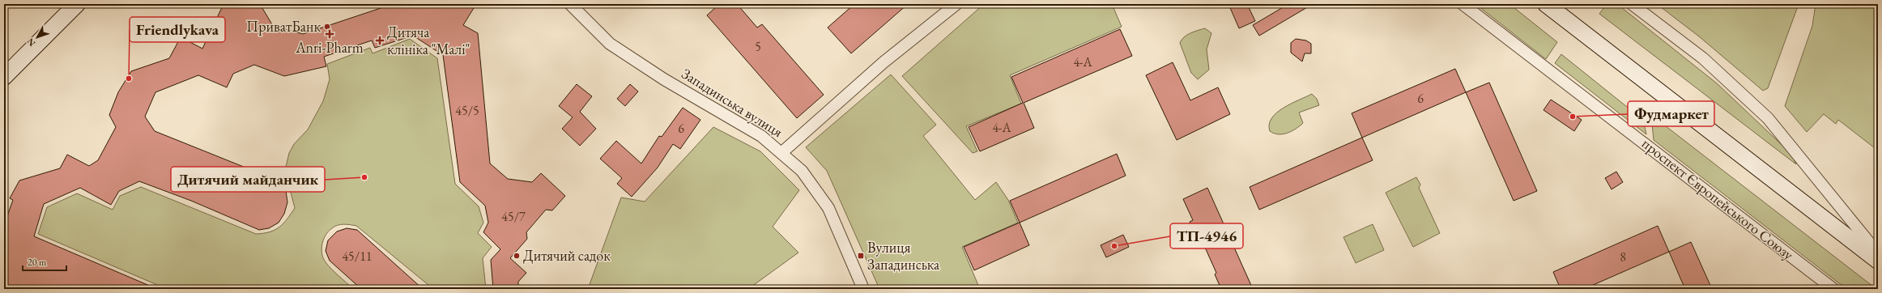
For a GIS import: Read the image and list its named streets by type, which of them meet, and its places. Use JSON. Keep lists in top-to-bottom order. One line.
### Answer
{"streets":{"street":["Западинська вулиця","проспект Європейського Союзу"]},"places":{"other":["ПриватБанк","Friendlykava","Фудмаркет","Дитячий майданчик","ТП-4946","Дитячий садок"],"health":["Anri-Pharm","Дитяча клініка \"Малі\""],"transit":["Вулиця Западинська"]},"house_numbers":["5","4-А","6","45/5","4-А","6","45/7","45/11","8"],"scale_bar":"20 m","north":"bottom left"}
